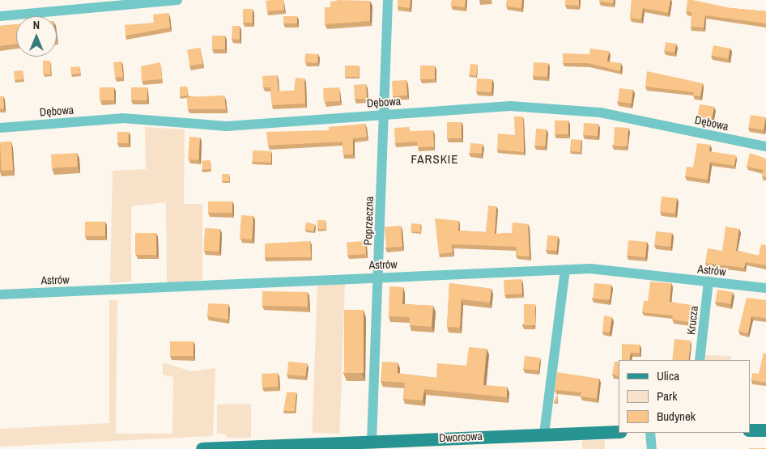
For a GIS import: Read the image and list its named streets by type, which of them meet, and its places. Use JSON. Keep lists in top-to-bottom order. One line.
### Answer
{"streets":{"main road":["Dworcowa"],"street":["Dębowa","Poprzeczna","Astrów","Krucza"]},"crossings":[["Dębowa","Poprzeczna"],["Poprzeczna","Astrów"],["Poprzeczna","Dworcowa"],["Astrów","Krucza"]],"districts":["FARSKIE"],"legend":["Ulica","Park","Budynek"],"north":"top"}
